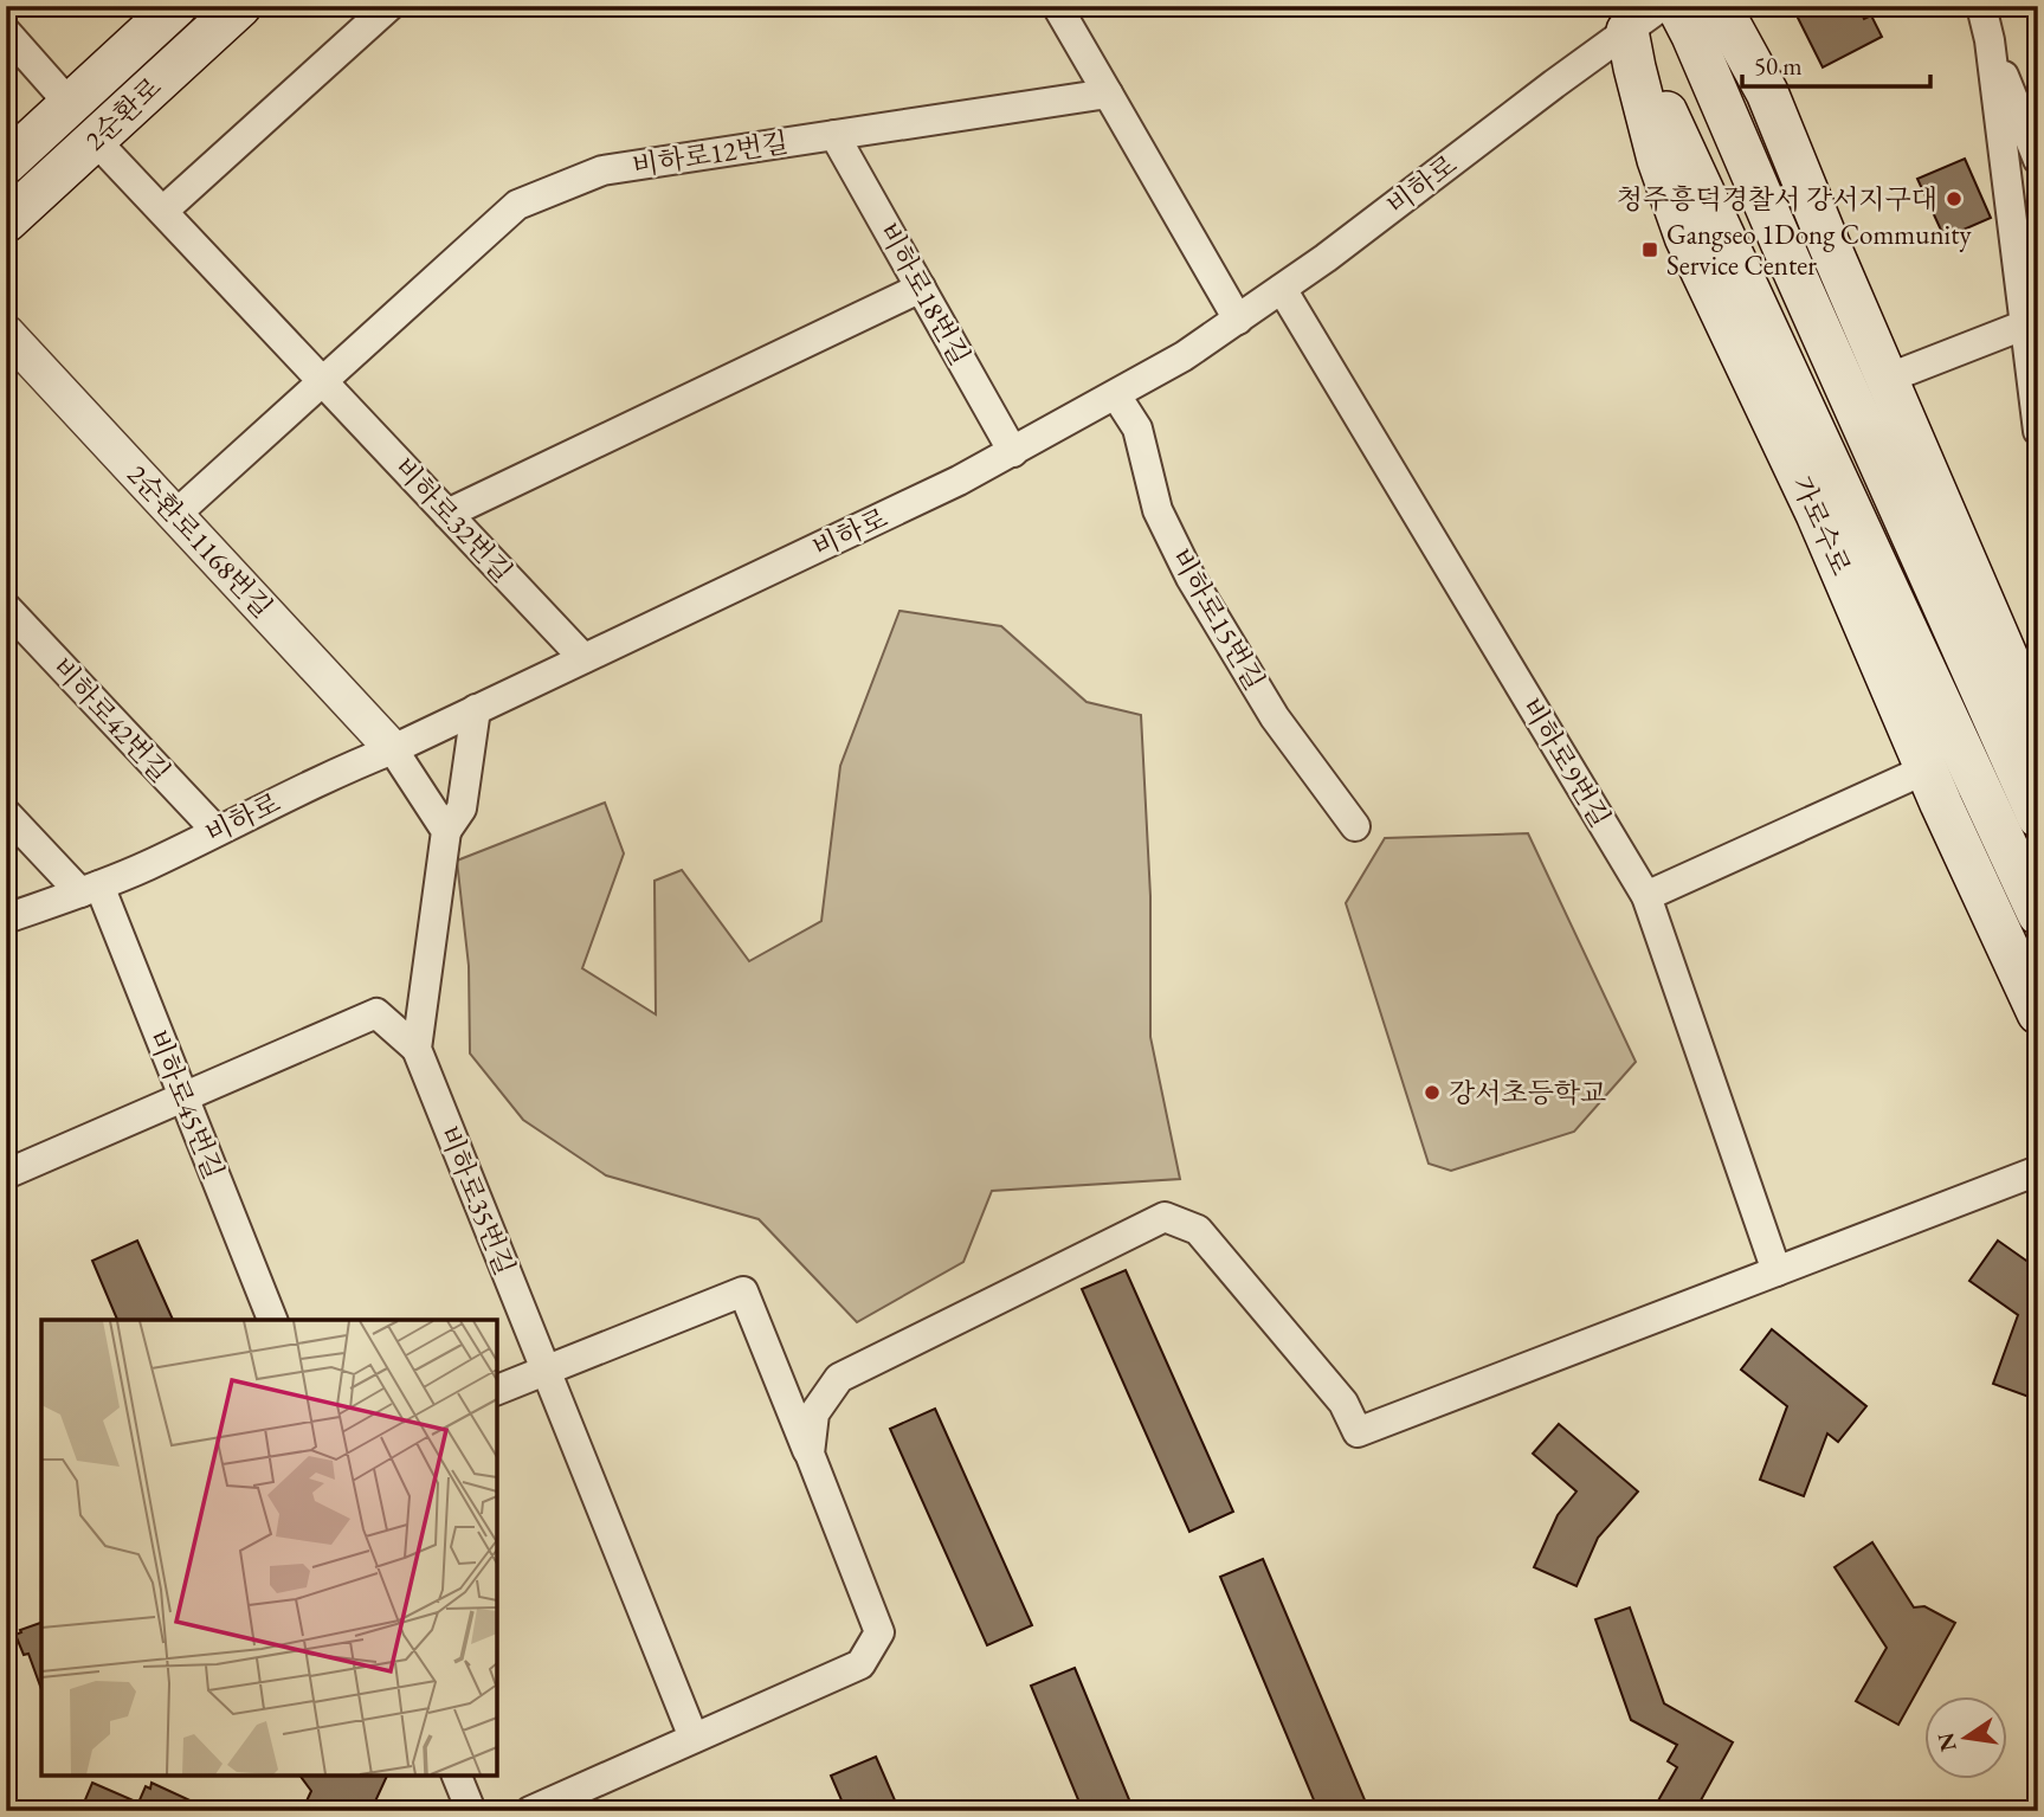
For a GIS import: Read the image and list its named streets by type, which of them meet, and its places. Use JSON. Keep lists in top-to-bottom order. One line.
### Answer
{"streets":{"main road":["2순환로","가로수로"],"street":["비하로12번길","비하로","비하로18번길","비하로32번길","2순환로1168번길","비하로15번길","비하로42번길","비하로9번길","비하로45번길","비하로35번길"]},"crossings":[["2순환로","비하로32번길"],["비하로12번길","비하로18번길"],["비하로12번길","비하로32번길"],["비하로12번길","2순환로1168번길"],["비하로","비하로18번길"],["비하로","비하로32번길"],["비하로","가로수로"],["비하로","2순환로1168번길"],["비하로","비하로15번길"],["비하로","비하로42번길"],["비하로","비하로9번길"],["비하로","비하로45번길"],["비하로","비하로35번길"]],"places":{"other":["청주흥덕경찰서 강서지구대","강서초등학교"],"transit":["Gangseo 1Dong Community Service Center"]},"scale_bar":"50 m","north":"left"}
